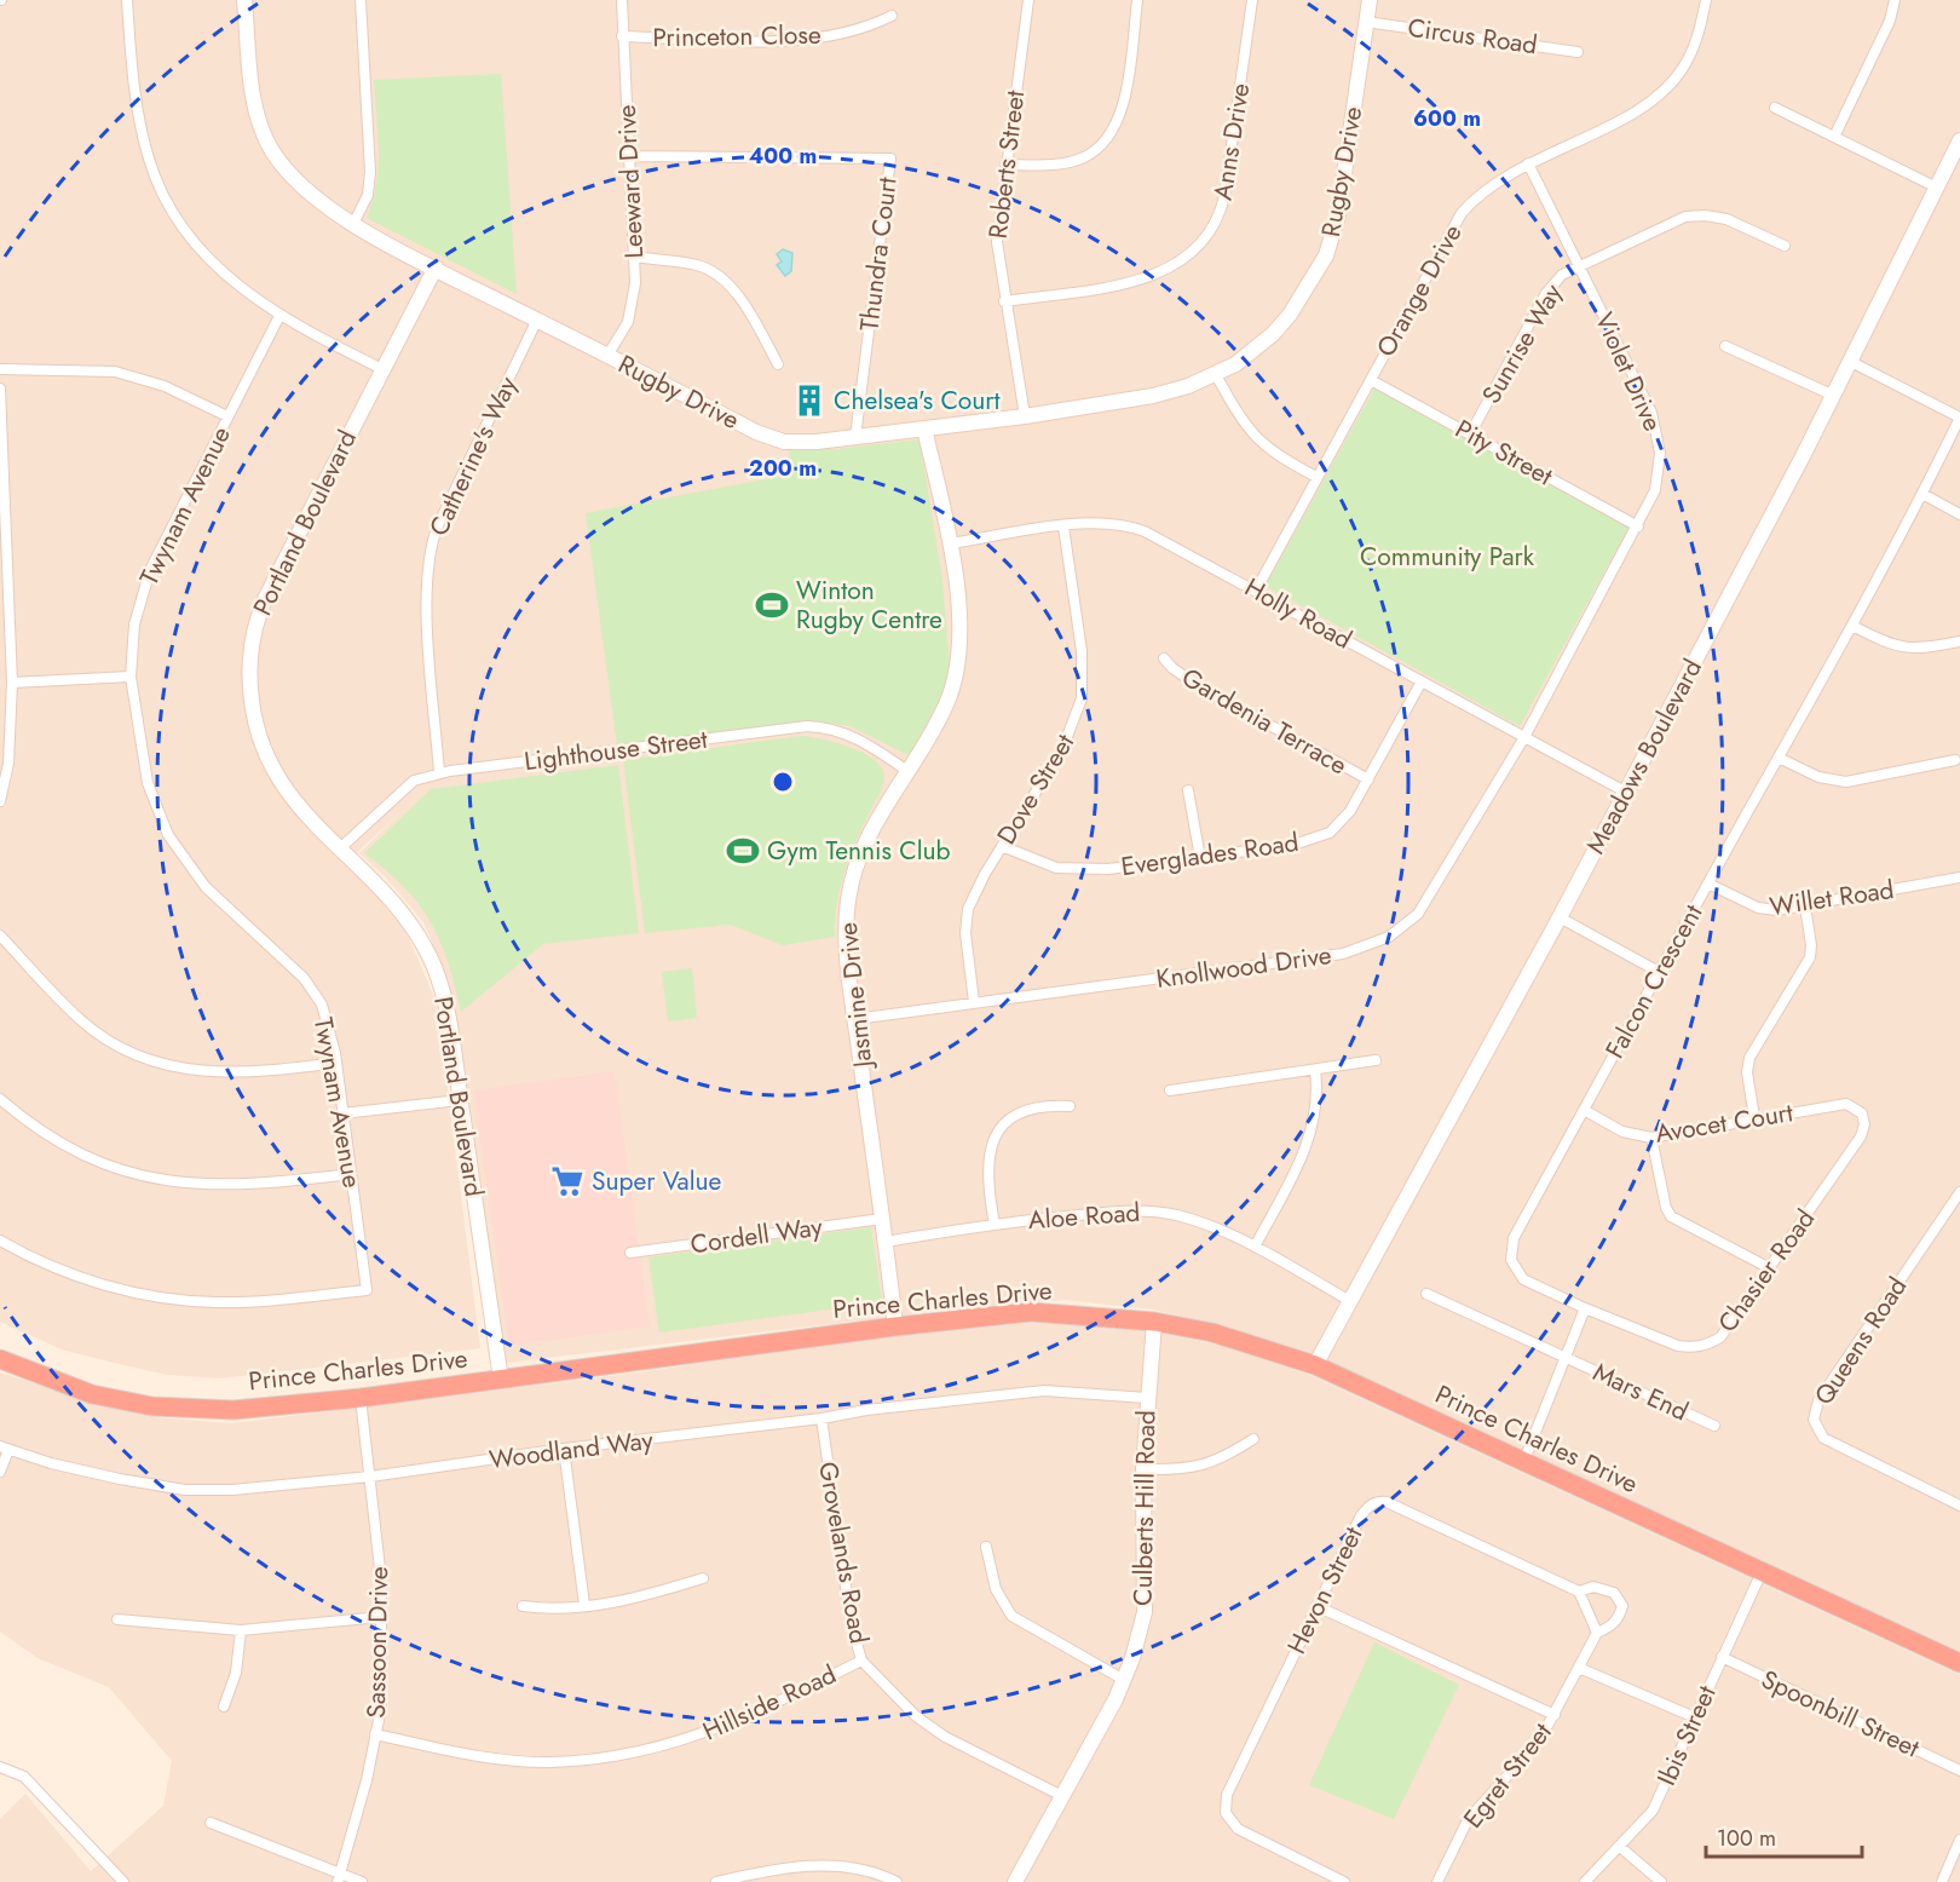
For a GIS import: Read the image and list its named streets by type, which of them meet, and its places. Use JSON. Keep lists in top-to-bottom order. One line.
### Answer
{"streets":{"highway":["Prince Charles Drive"],"street":["Princeton Close","Circus Road","Anns Drive","Roberts Street","Rugby Drive","Leeward Drive","Thundra Court","Orange Drive","Sunrise Way","Violet Drive","Pity Street","Catherine's Way","Twynam Avenue","Portland Boulevard","Holly Road","Gardenia Terrace","Lighthouse Street","Meadows Boulevard","Dove Street","Everglades Road","Willet Road","Knollwood Drive","Falcon Crescent","Jasmine Drive","Avocet Court","Aloe Road","Cordell Way","Chasier Road","Queens Road","Mars End","Woodland Way","Culberts Hill Road","Grovelands Road","Hevon Street","Sassoon Drive","Hillside Road","Spoonbill Street","Ibis Street","Egret Street"]},"crossings":[["Princeton Close","Leeward Drive"],["Circus Road","Rugby Drive"],["Anns Drive","Roberts Street"],["Roberts Street","Rugby Drive"],["Rugby Drive","Leeward Drive"],["Rugby Drive","Thundra Court"],["Rugby Drive","Catherine's Way"],["Rugby Drive","Portland Boulevard"],["Rugby Drive","Jasmine Drive"],["Leeward Drive","Thundra Court"],["Orange Drive","Violet Drive"],["Orange Drive","Pity Street"],["Orange Drive","Holly Road"],["Sunrise Way","Violet Drive"],["Sunrise Way","Pity Street"],["Violet Drive","Pity Street"],["Violet Drive","Holly Road"],["Violet Drive","Knollwood Drive"],["Catherine's Way","Lighthouse Street"],["Portland Boulevard","Lighthouse Street"],["Portland Boulevard","Prince Charles Drive"],["Holly Road","Meadows Boulevard"],["Holly Road","Dove Street"],["Holly Road","Everglades Road"],["Holly Road","Knollwood Drive"],["Holly Road","Jasmine Drive"],["Gardenia Terrace","Everglades Road"],["Lighthouse Street","Jasmine Drive"],["Meadows Boulevard","Aloe Road"],["Meadows Boulevard","Prince Charles Drive"],["Dove Street","Everglades Road"],["Dove Street","Knollwood Drive"],["Willet Road","Falcon Crescent"],["Knollwood Drive","Jasmine Drive"],["Falcon Crescent","Avocet Court"],["Falcon Crescent","Chasier Road"],["Jasmine Drive","Aloe Road"],["Jasmine Drive","Cordell Way"],["Jasmine Drive","Prince Charles Drive"],["Avocet Court","Chasier Road"],["Prince Charles Drive","Culberts Hill Road"],["Prince Charles Drive","Sassoon Drive"],["Prince Charles Drive","Ibis Street"],["Woodland Way","Culberts Hill Road"],["Woodland Way","Grovelands Road"],["Woodland Way","Sassoon Drive"],["Culberts Hill Road","Grovelands Road"],["Grovelands Road","Hillside Road"],["Hevon Street","Egret Street"],["Sassoon Drive","Hillside Road"],["Spoonbill Street","Ibis Street"]],"parks":["Community Park"],"places":{"building":["Chelsea's Court"],"sports":["Winton Rugby Centre","Gym Tennis Club"],"supermarket":["Super Value"]},"scale_bar":"100 m","rings":["600 m","400 m","200 m"]}
